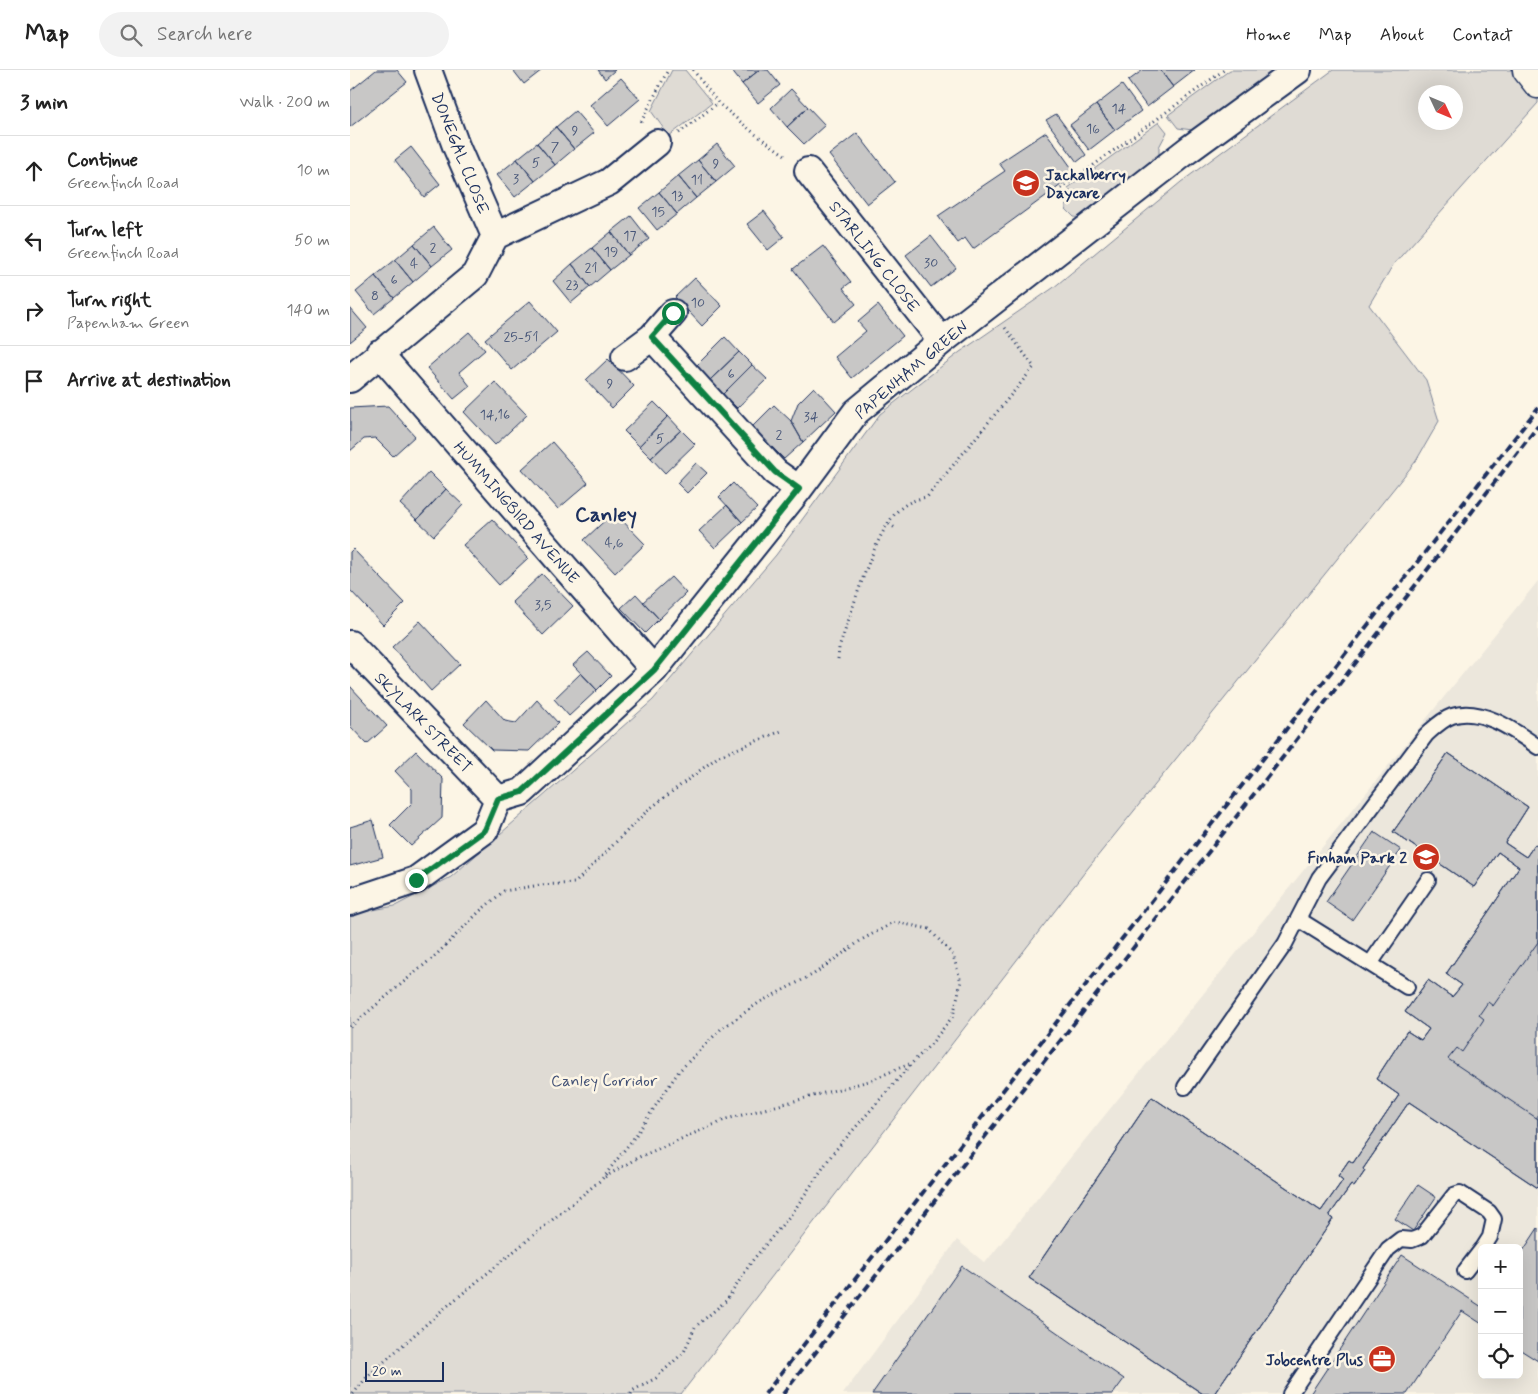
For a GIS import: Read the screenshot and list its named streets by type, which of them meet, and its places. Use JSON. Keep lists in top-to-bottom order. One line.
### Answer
{"streets":{"street":["DONEGAL CLOSE","STARLING CLOSE","PAPENHAM GREEN","HUMMINGBIRD AVENUE","SKYLARK STREET"]},"crossings":[["STARLING CLOSE","PAPENHAM GREEN"],["PAPENHAM GREEN","HUMMINGBIRD AVENUE"],["PAPENHAM GREEN","SKYLARK STREET"]],"districts":["Canley"],"parks":["Canley Corridor"],"places":{"school or university":["Jackalberry Daycare","Finham Park 2"],"office":["Jobcentre Plus"]},"house_numbers":["14","16","9","7","5","9","3","11","13","15","17","2","19","30","4","21","6","23","8","10","25-51","6","9","14,16","34","2","5","4,6","3,5"],"scale_bar":"20 m","north":"bottom right","page":{"header":"Map","search":"Search here","nav":["Home","Map","About","Contact"],"heading":["3 min","Walk · 200 m"],"list":[["Continue","Greenfinch Road","10 m"],["Turn left","Greenfinch Road","50 m"],["Turn right","Papenham Green","140 m"],"Arrive at destination"],"map_buttons":["+","−"],"scale":"20 m"}}
